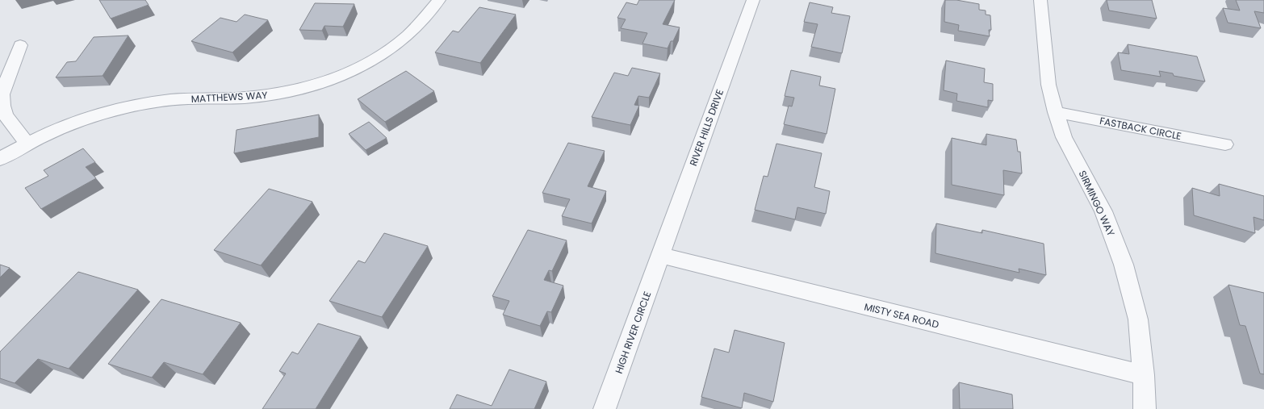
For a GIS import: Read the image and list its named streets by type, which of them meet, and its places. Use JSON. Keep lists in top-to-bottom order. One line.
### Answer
{"streets":{"street":["MATTHEWS WAY","RIVER HILLS DRIVE","FASTBACK CIRCLE","SIRMINGO WAY","MISTY SEA ROAD","HIGH RIVER CIRCLE"]},"crossings":[["RIVER HILLS DRIVE","MISTY SEA ROAD"],["RIVER HILLS DRIVE","HIGH RIVER CIRCLE"],["FASTBACK CIRCLE","SIRMINGO WAY"],["SIRMINGO WAY","MISTY SEA ROAD"],["MISTY SEA ROAD","HIGH RIVER CIRCLE"]]}
